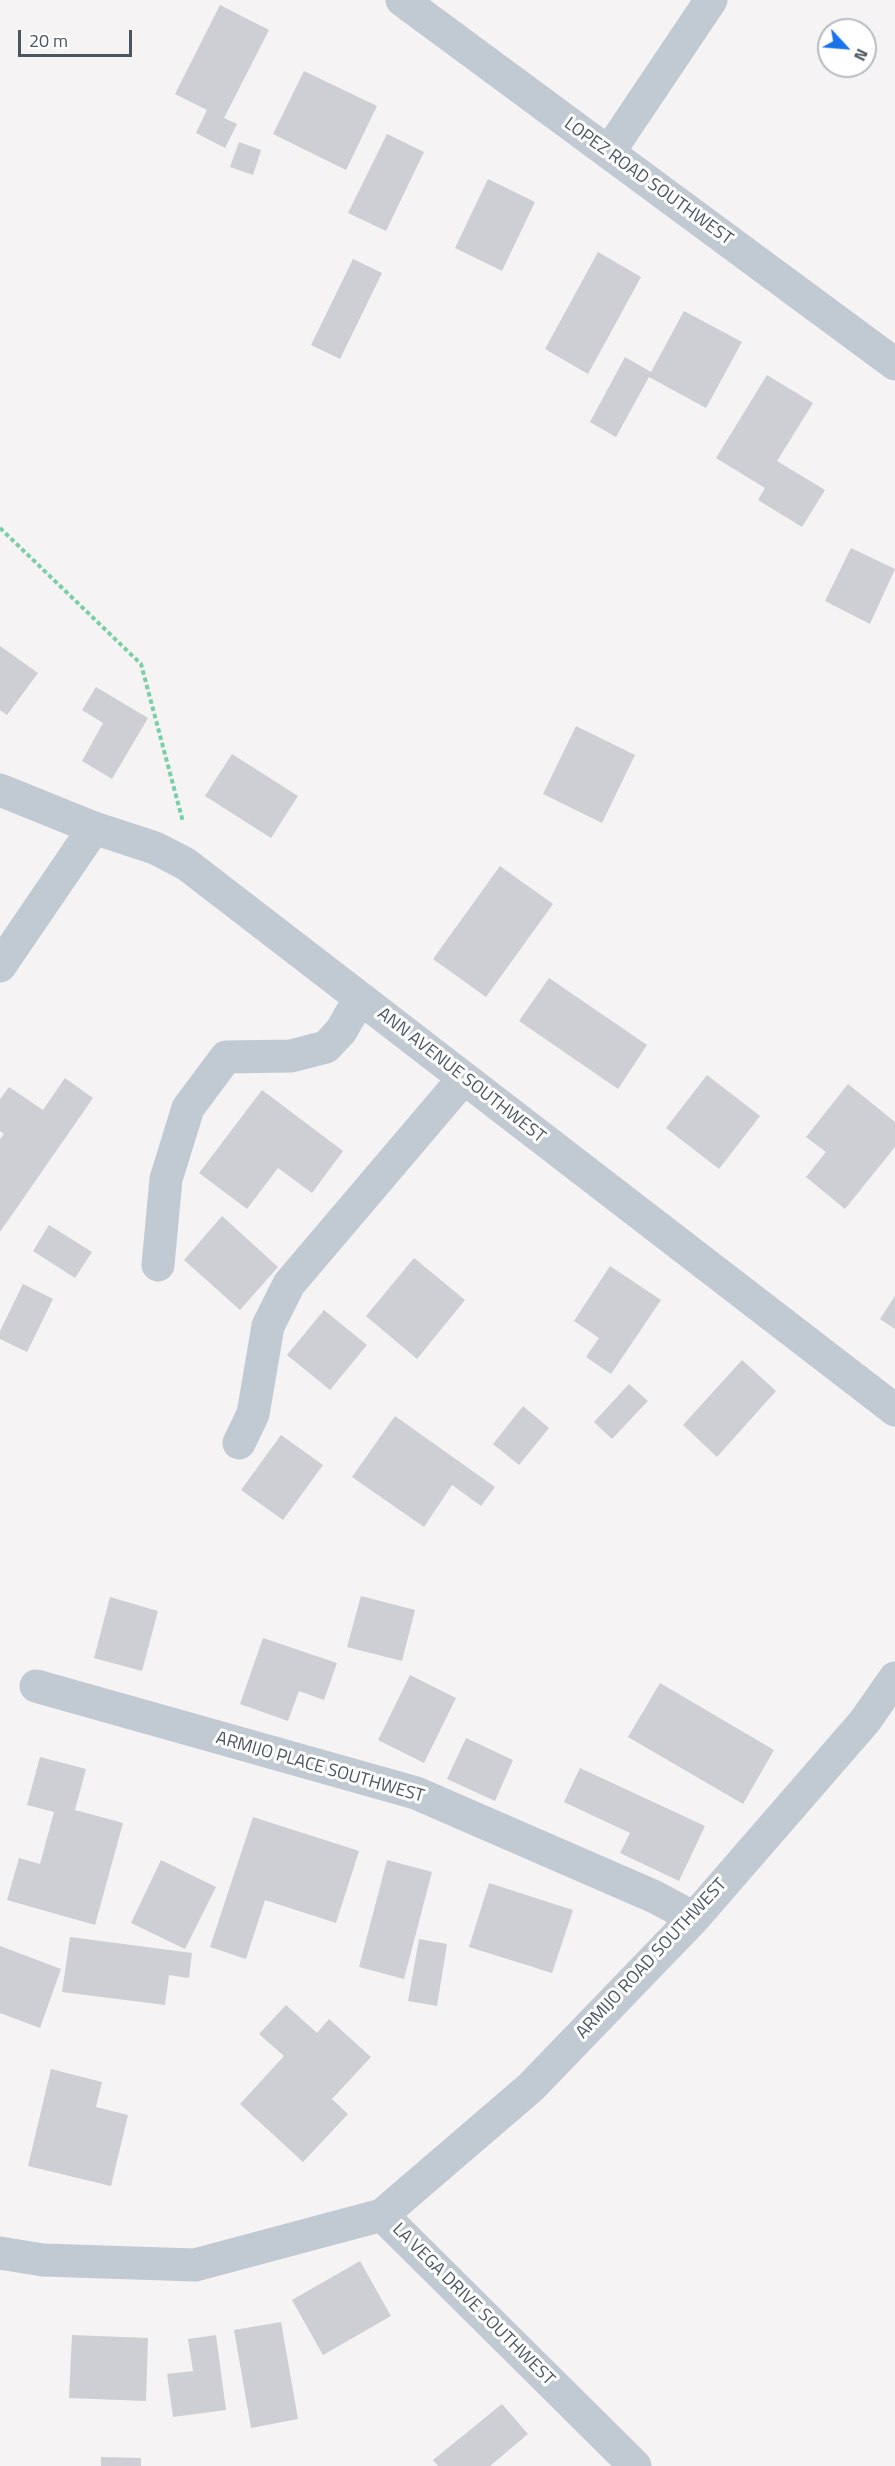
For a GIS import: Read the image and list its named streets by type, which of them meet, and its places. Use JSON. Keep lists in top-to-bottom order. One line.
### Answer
{"streets":{"street":["LOPEZ ROAD SOUTHWEST","ANN AVENUE SOUTHWEST","ARMIJO PLACE SOUTHWEST","ARMIJO ROAD SOUTHWEST","LA VEGA DRIVE SOUTHWEST"]},"crossings":[["ARMIJO PLACE SOUTHWEST","ARMIJO ROAD SOUTHWEST"],["ARMIJO ROAD SOUTHWEST","LA VEGA DRIVE SOUTHWEST"]],"scale_bar":"20 m","north":"bottom right"}
